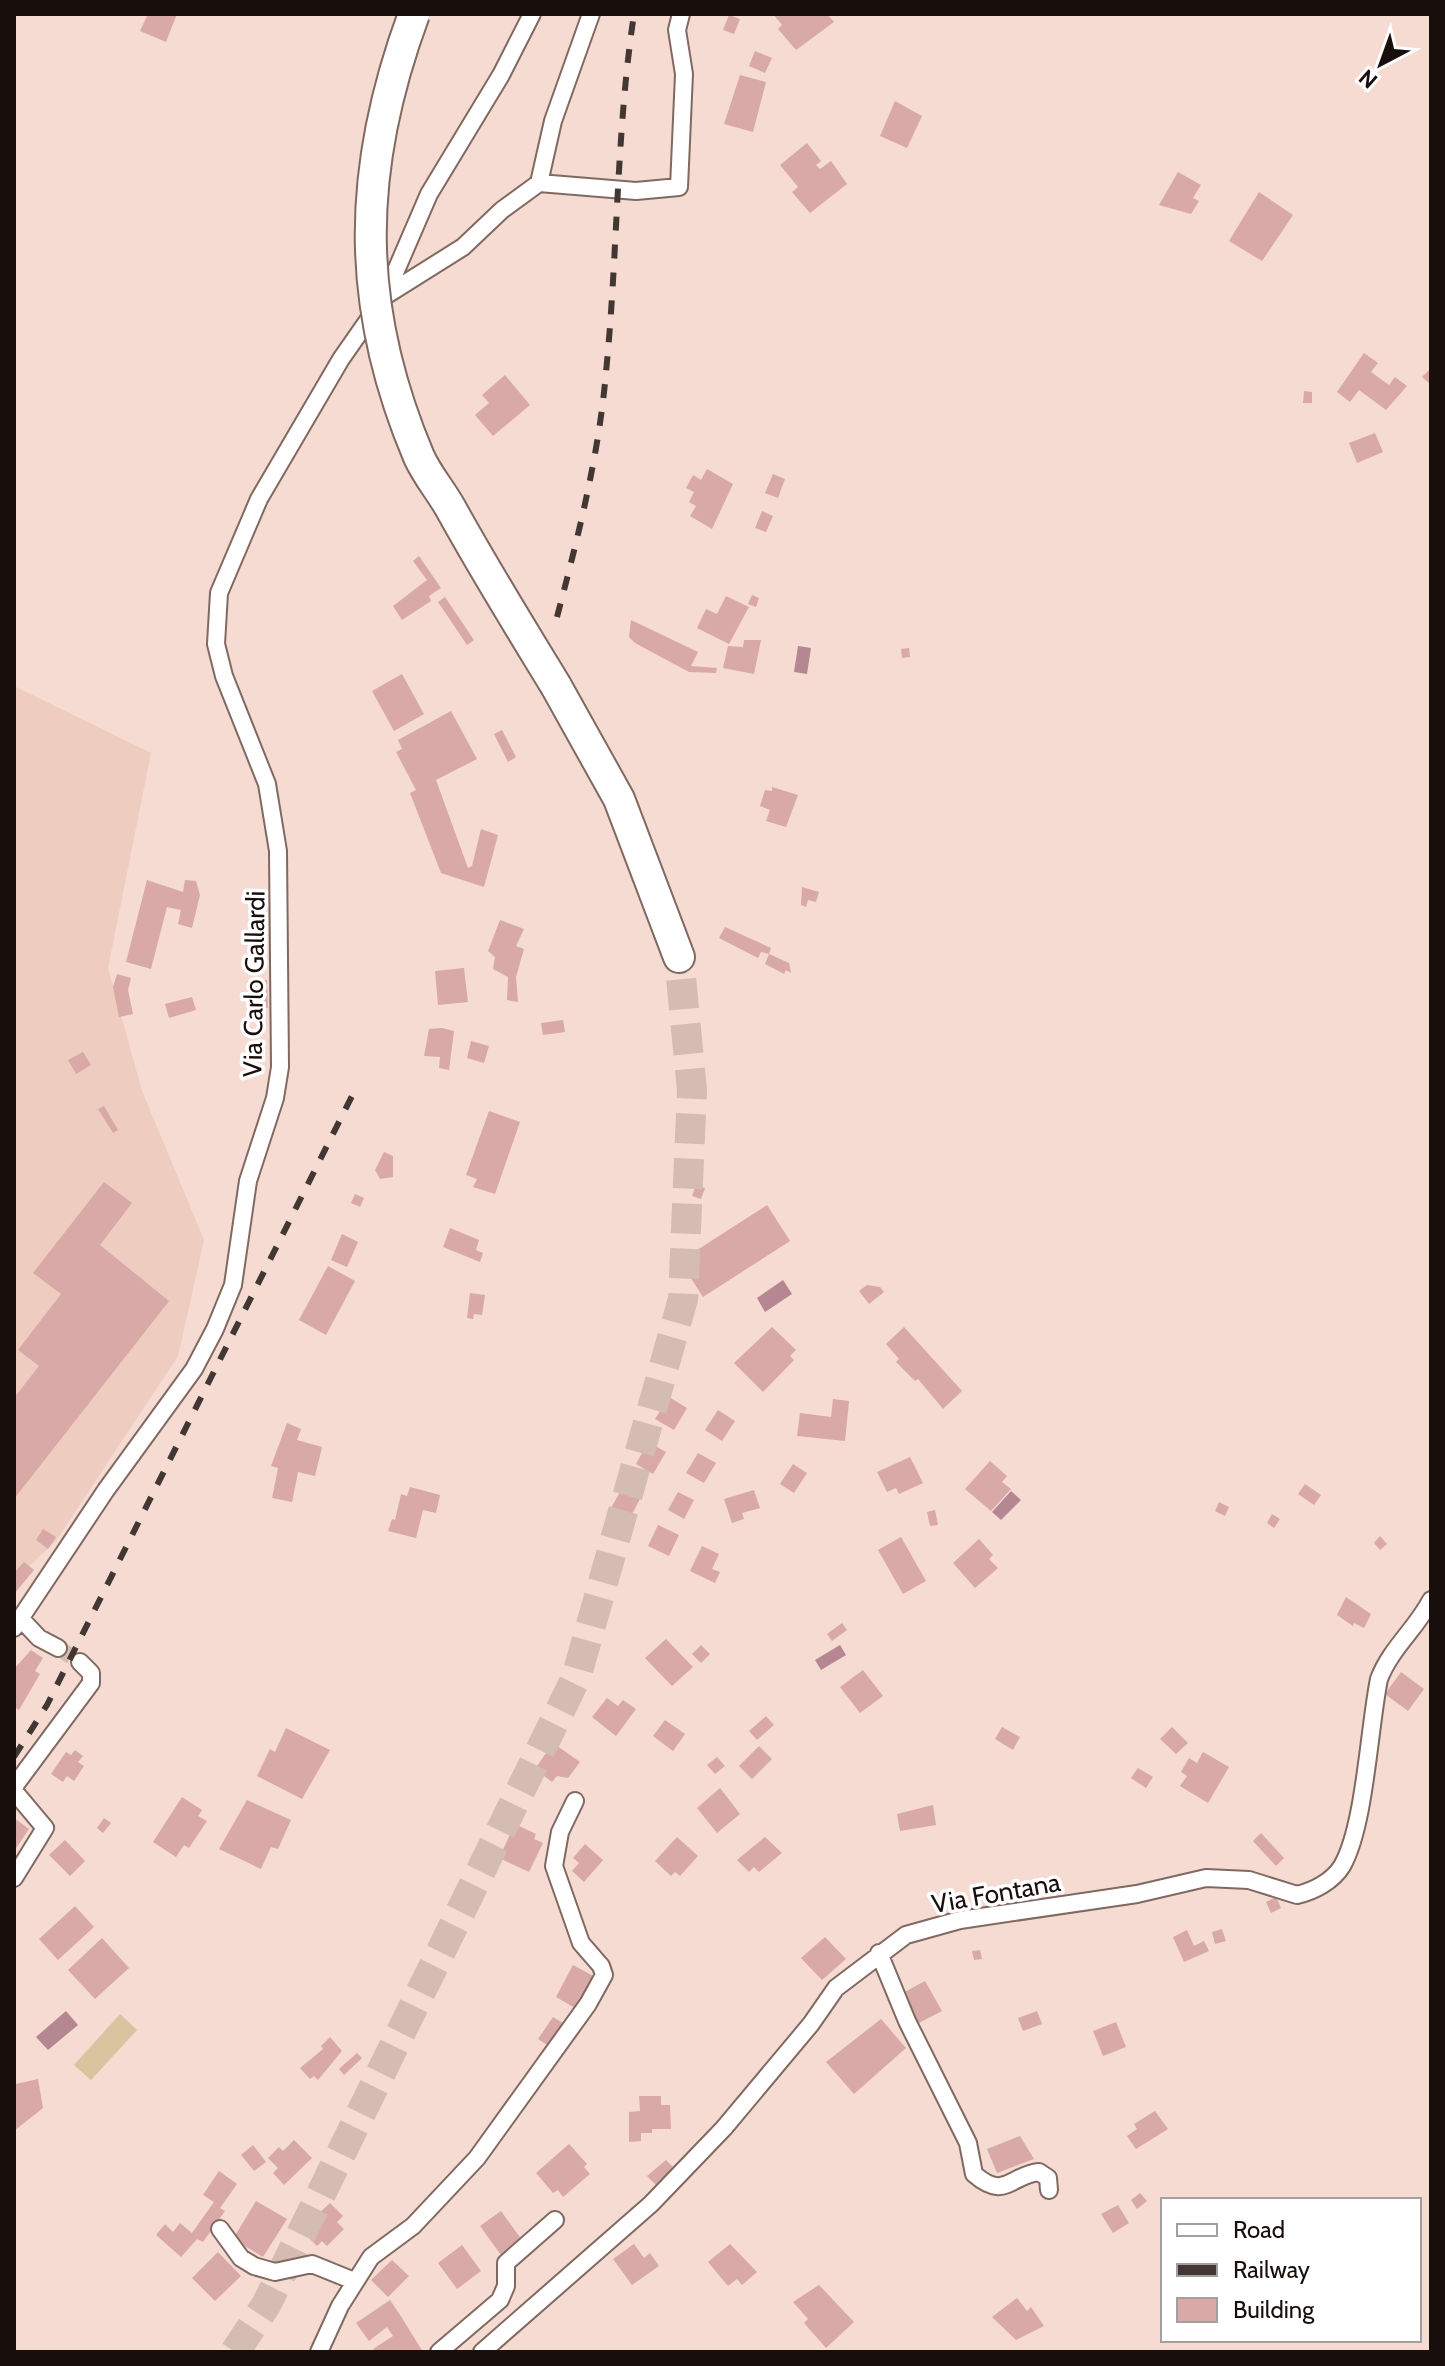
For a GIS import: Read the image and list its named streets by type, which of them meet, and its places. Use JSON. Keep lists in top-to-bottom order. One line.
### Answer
{"streets":{"street":["Via Carlo Gallardi","Via Fontana"]},"legend":["Road","Railway","Building"],"north":"bottom left"}
